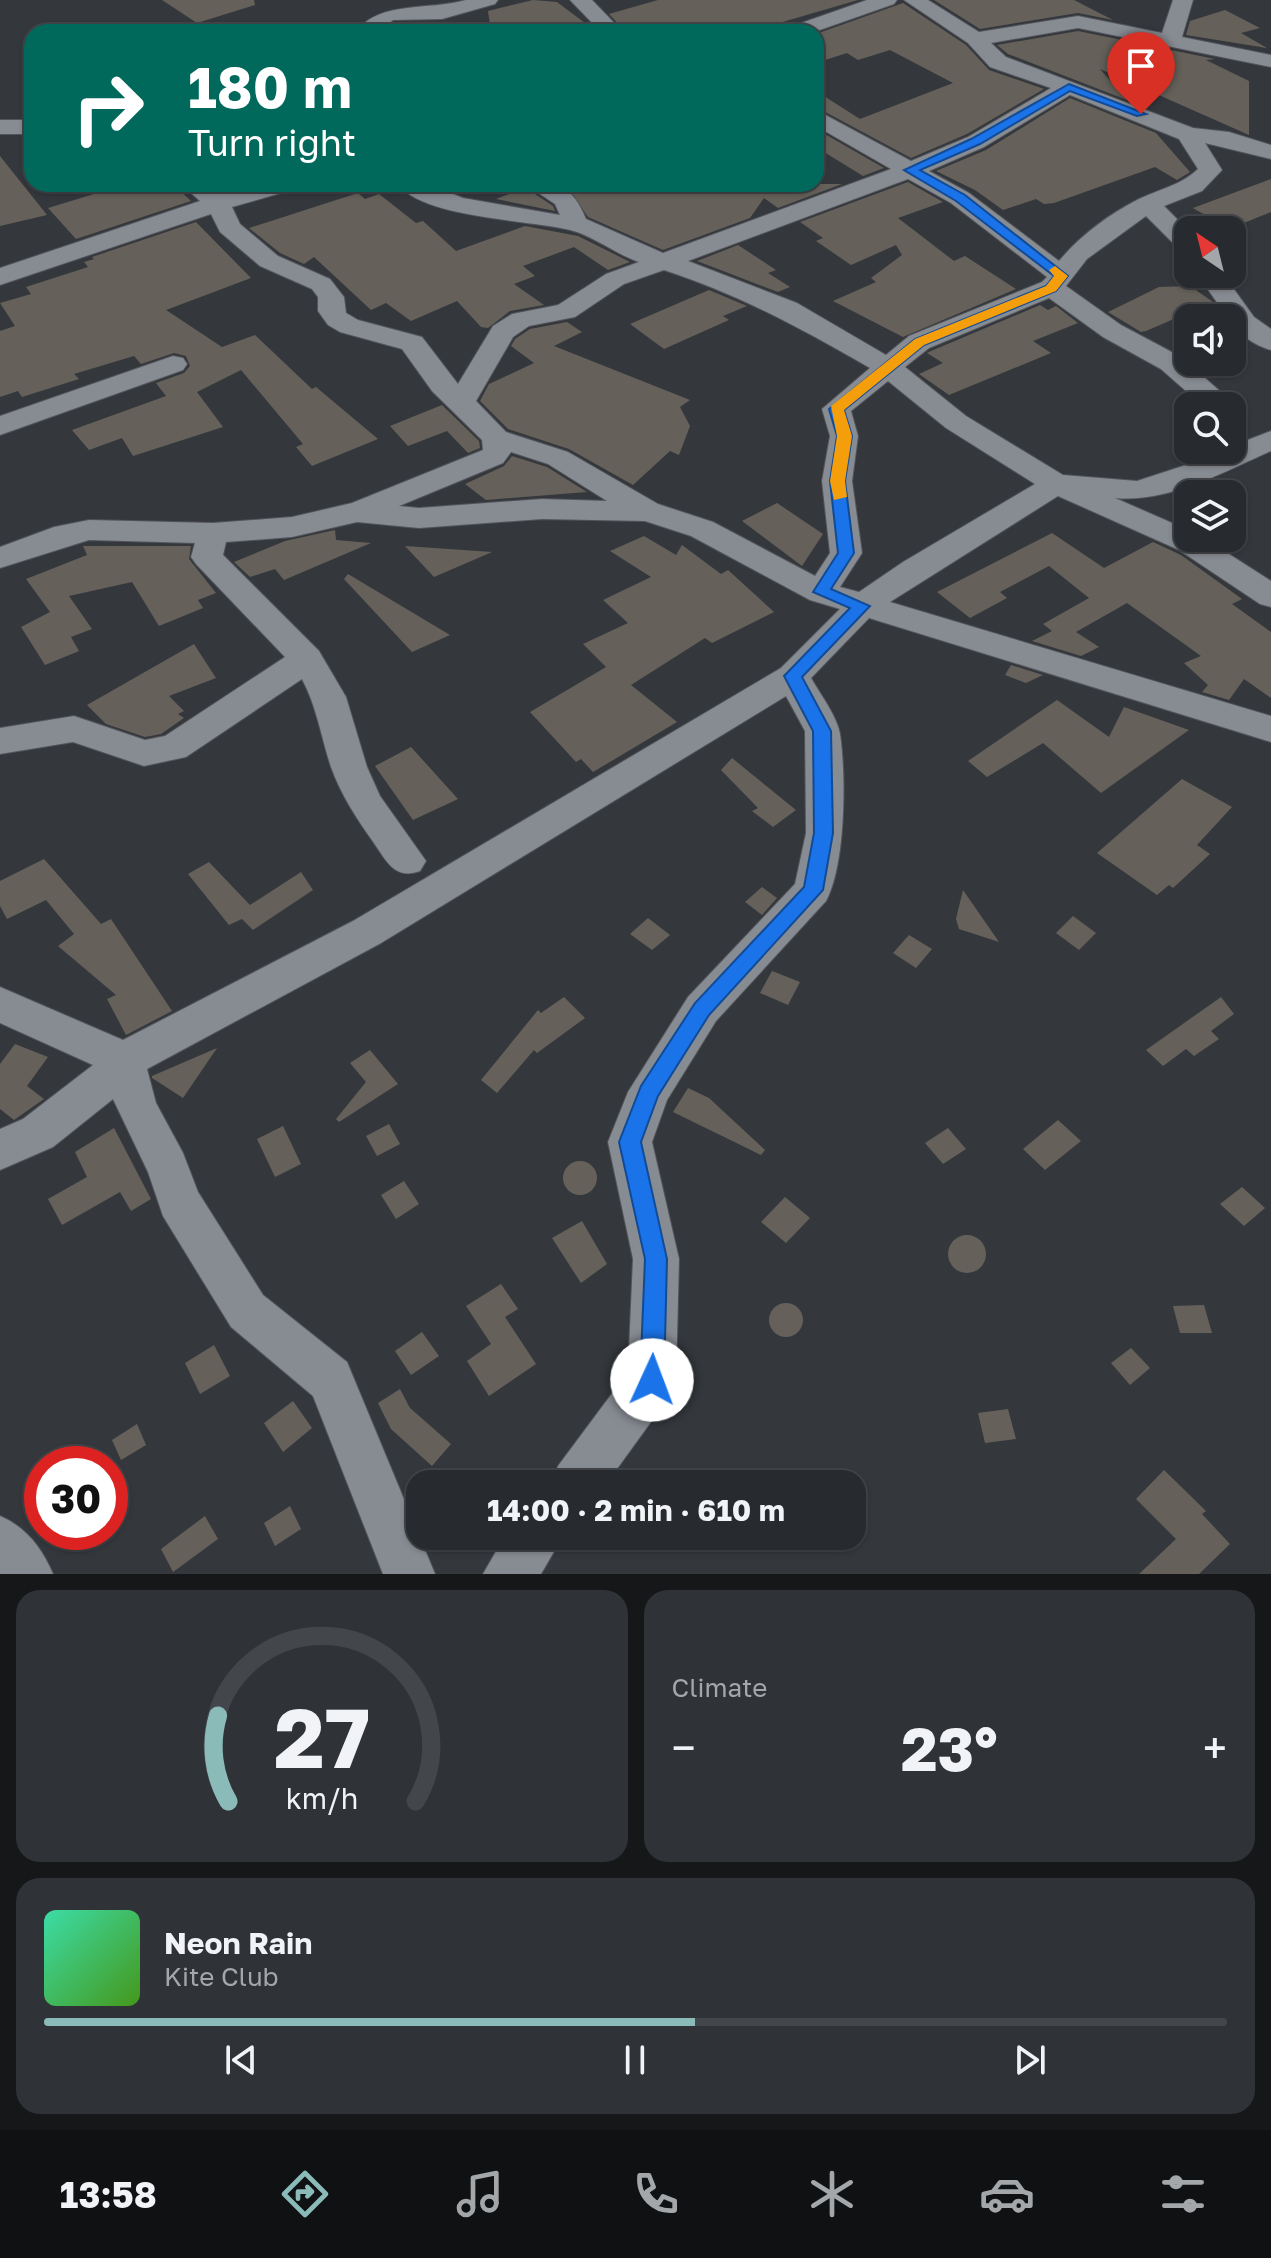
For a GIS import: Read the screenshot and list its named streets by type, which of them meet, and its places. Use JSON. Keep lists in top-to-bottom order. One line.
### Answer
{"north":"top left","page":{"turn":["180 m","Turn right"],"limit":"30","trip":"14:00 · 2 min · 610 m","tile":"Climate","heat":["−","23°","+"],"song":["Neon Rain","Kite Club"],"tabs":"13:58","gauge":["27","km/h"]}}
